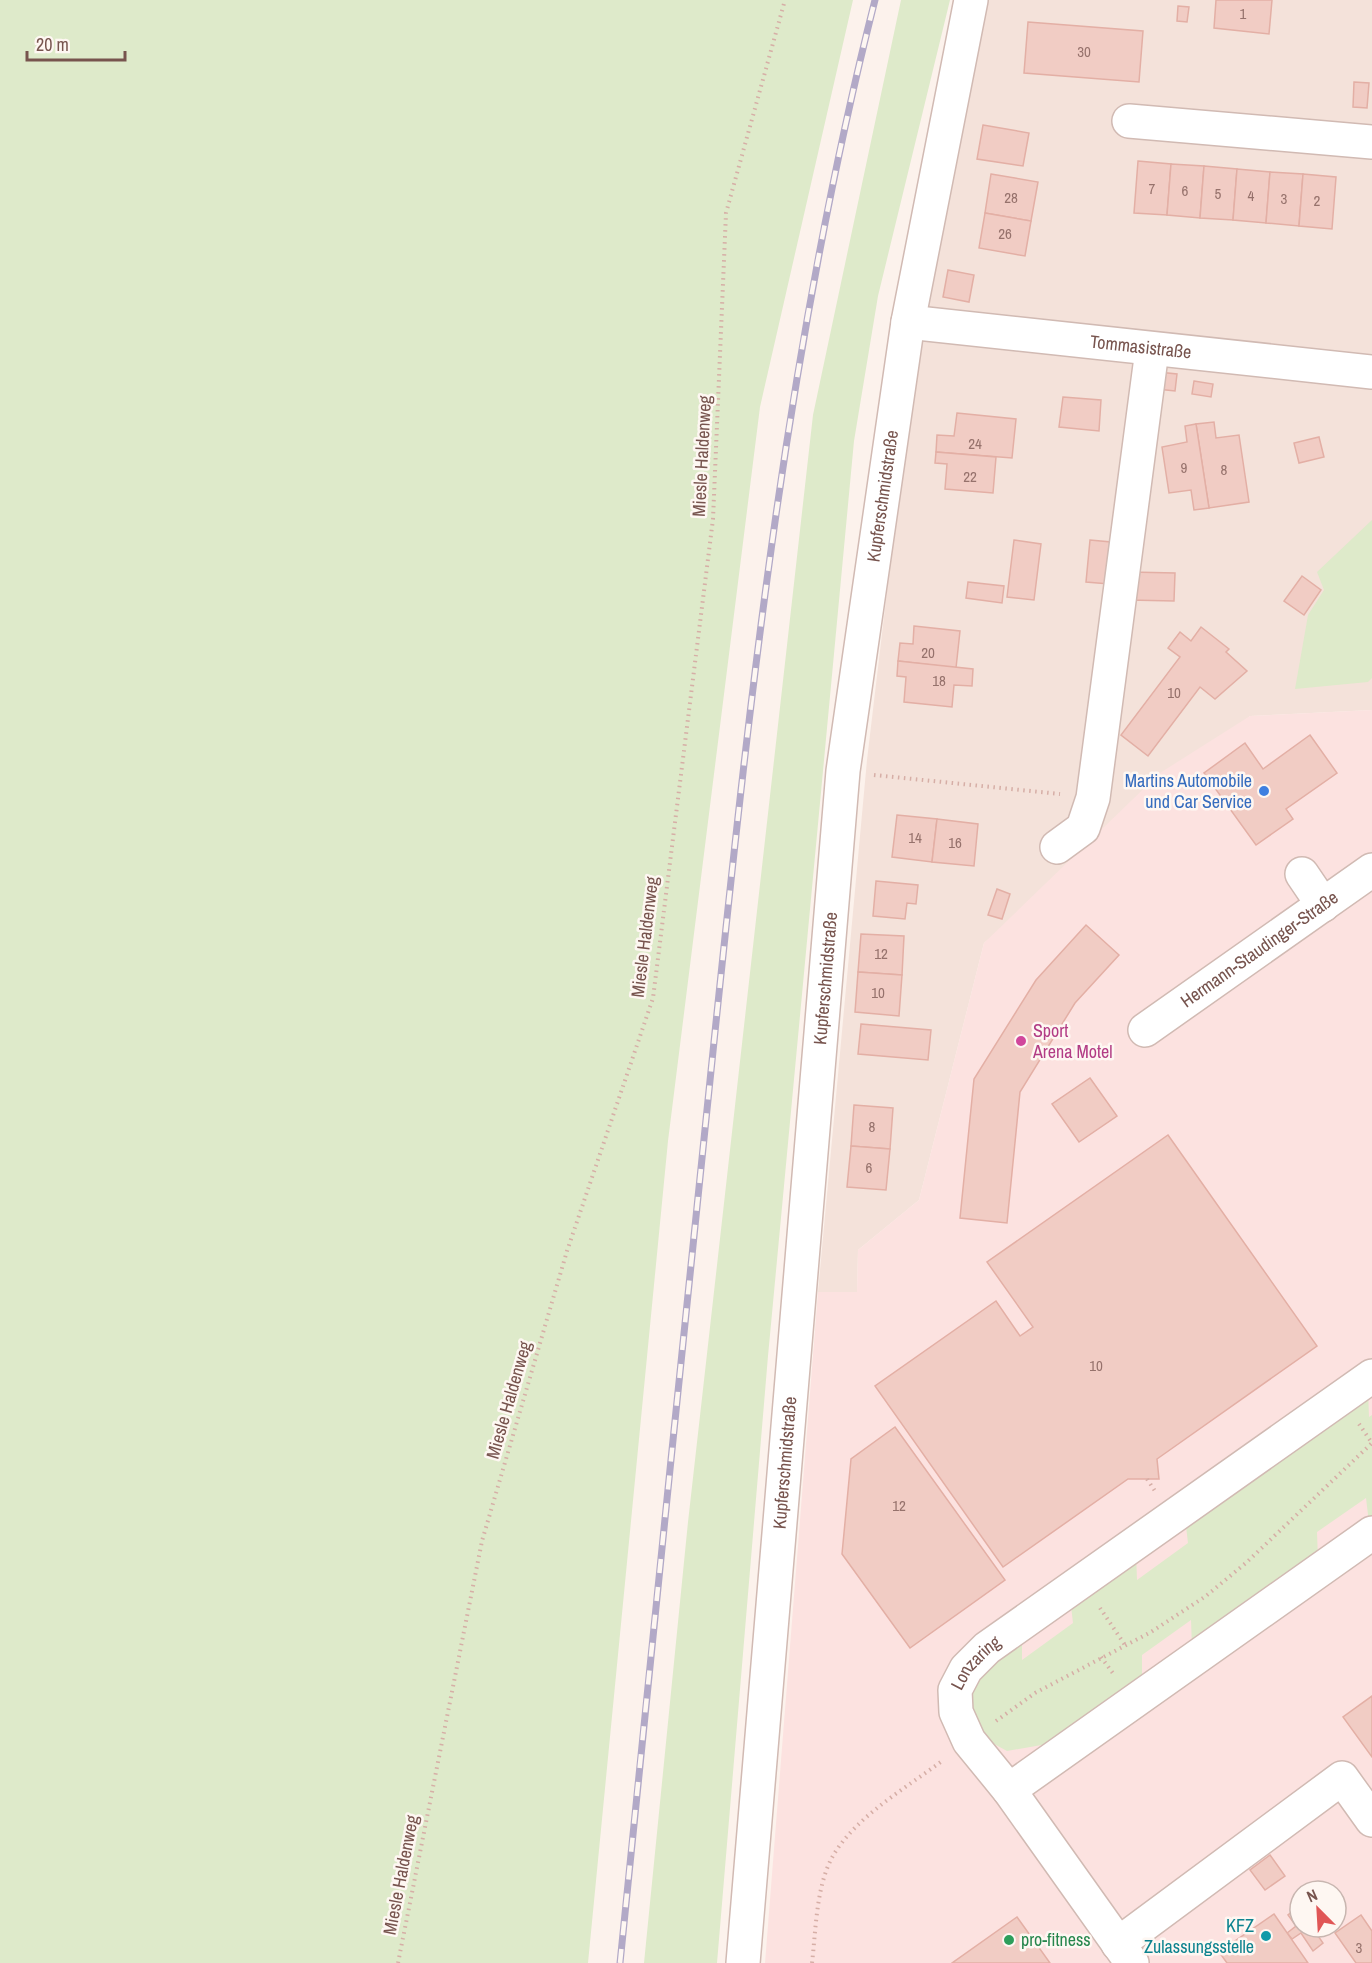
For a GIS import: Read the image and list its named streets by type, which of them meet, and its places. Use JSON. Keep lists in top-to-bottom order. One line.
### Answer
{"streets":{"street":["Tommasistraße","Kupferschmidstraße","Hermann-Staudinger-Straße","Lonzaring"],"path":["Miesle Haldenweg"]},"crossings":[["Tommasistraße","Kupferschmidstraße"]],"places":["Martins Automobile und Car Service","Sport Arena Motel","KFZ Zulassungsstelle","pro-fitness"],"house_numbers":["1","30","7","6","5","4","28","3","2","26","24","9","8","22","20","18","10","14","16","12","10","8","6","10","12","3"],"scale_bar":"20 m","north":"top left"}
